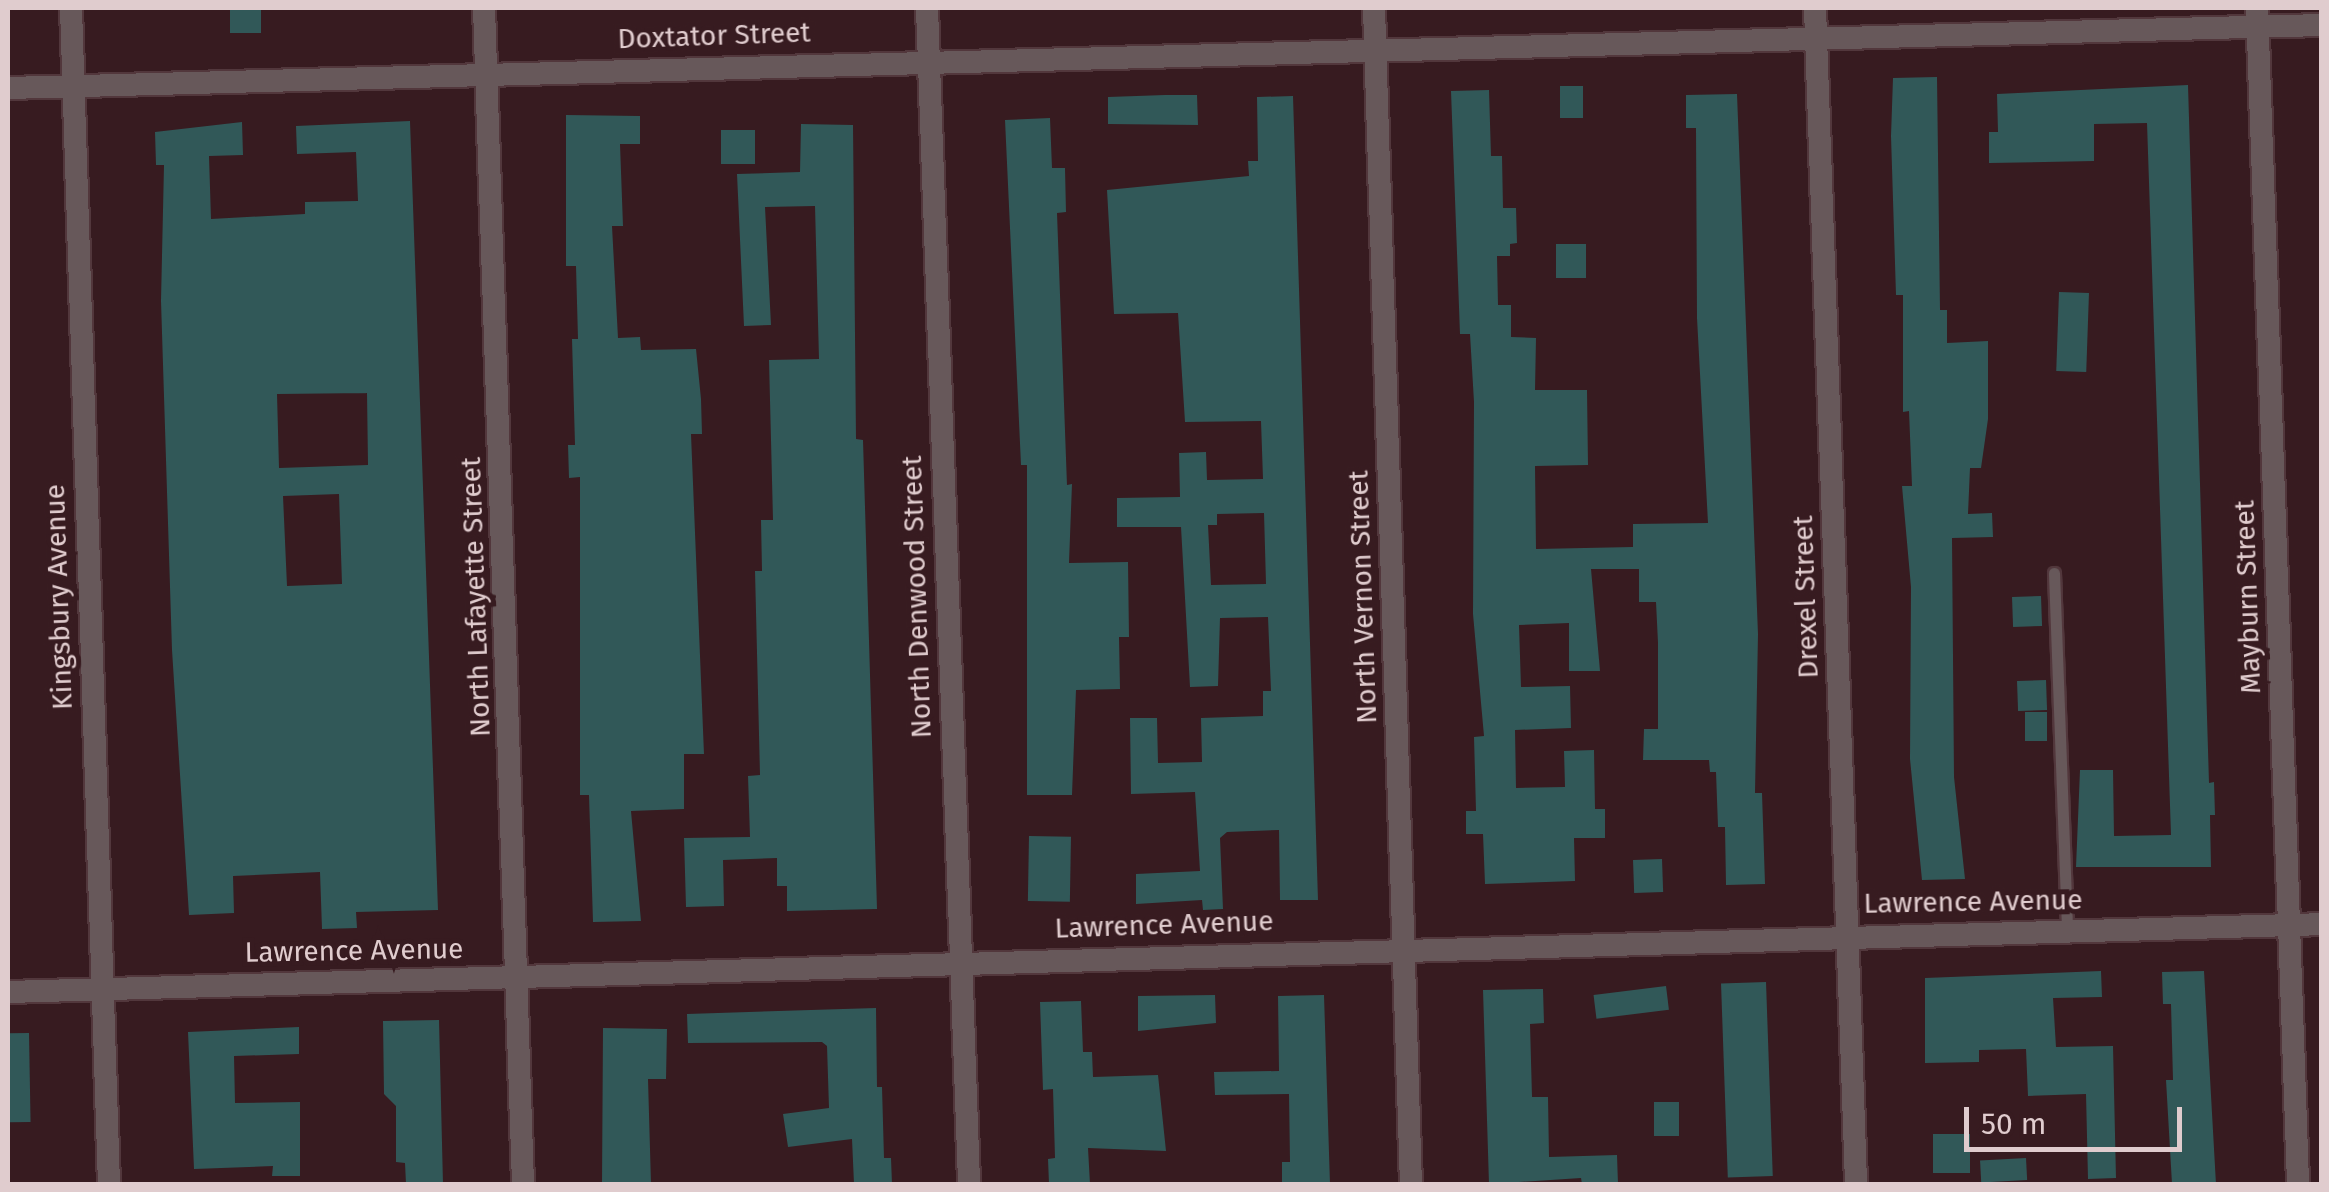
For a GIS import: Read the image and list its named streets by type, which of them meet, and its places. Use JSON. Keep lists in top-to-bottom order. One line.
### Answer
{"streets":{"street":["Doxtator Street","Kingsbury Avenue","North Lafayette Street","North Denwood Street","North Vernon Street","Drexel Street","Mayburn Street","Lawrence Avenue"]},"crossings":[["Doxtator Street","Kingsbury Avenue"],["Doxtator Street","North Lafayette Street"],["Doxtator Street","North Denwood Street"],["Doxtator Street","North Vernon Street"],["Doxtator Street","Drexel Street"],["Doxtator Street","Mayburn Street"],["Kingsbury Avenue","Lawrence Avenue"],["North Lafayette Street","Lawrence Avenue"],["North Denwood Street","Lawrence Avenue"],["North Vernon Street","Lawrence Avenue"],["Drexel Street","Lawrence Avenue"],["Mayburn Street","Lawrence Avenue"]],"scale_bar":"50 m"}
